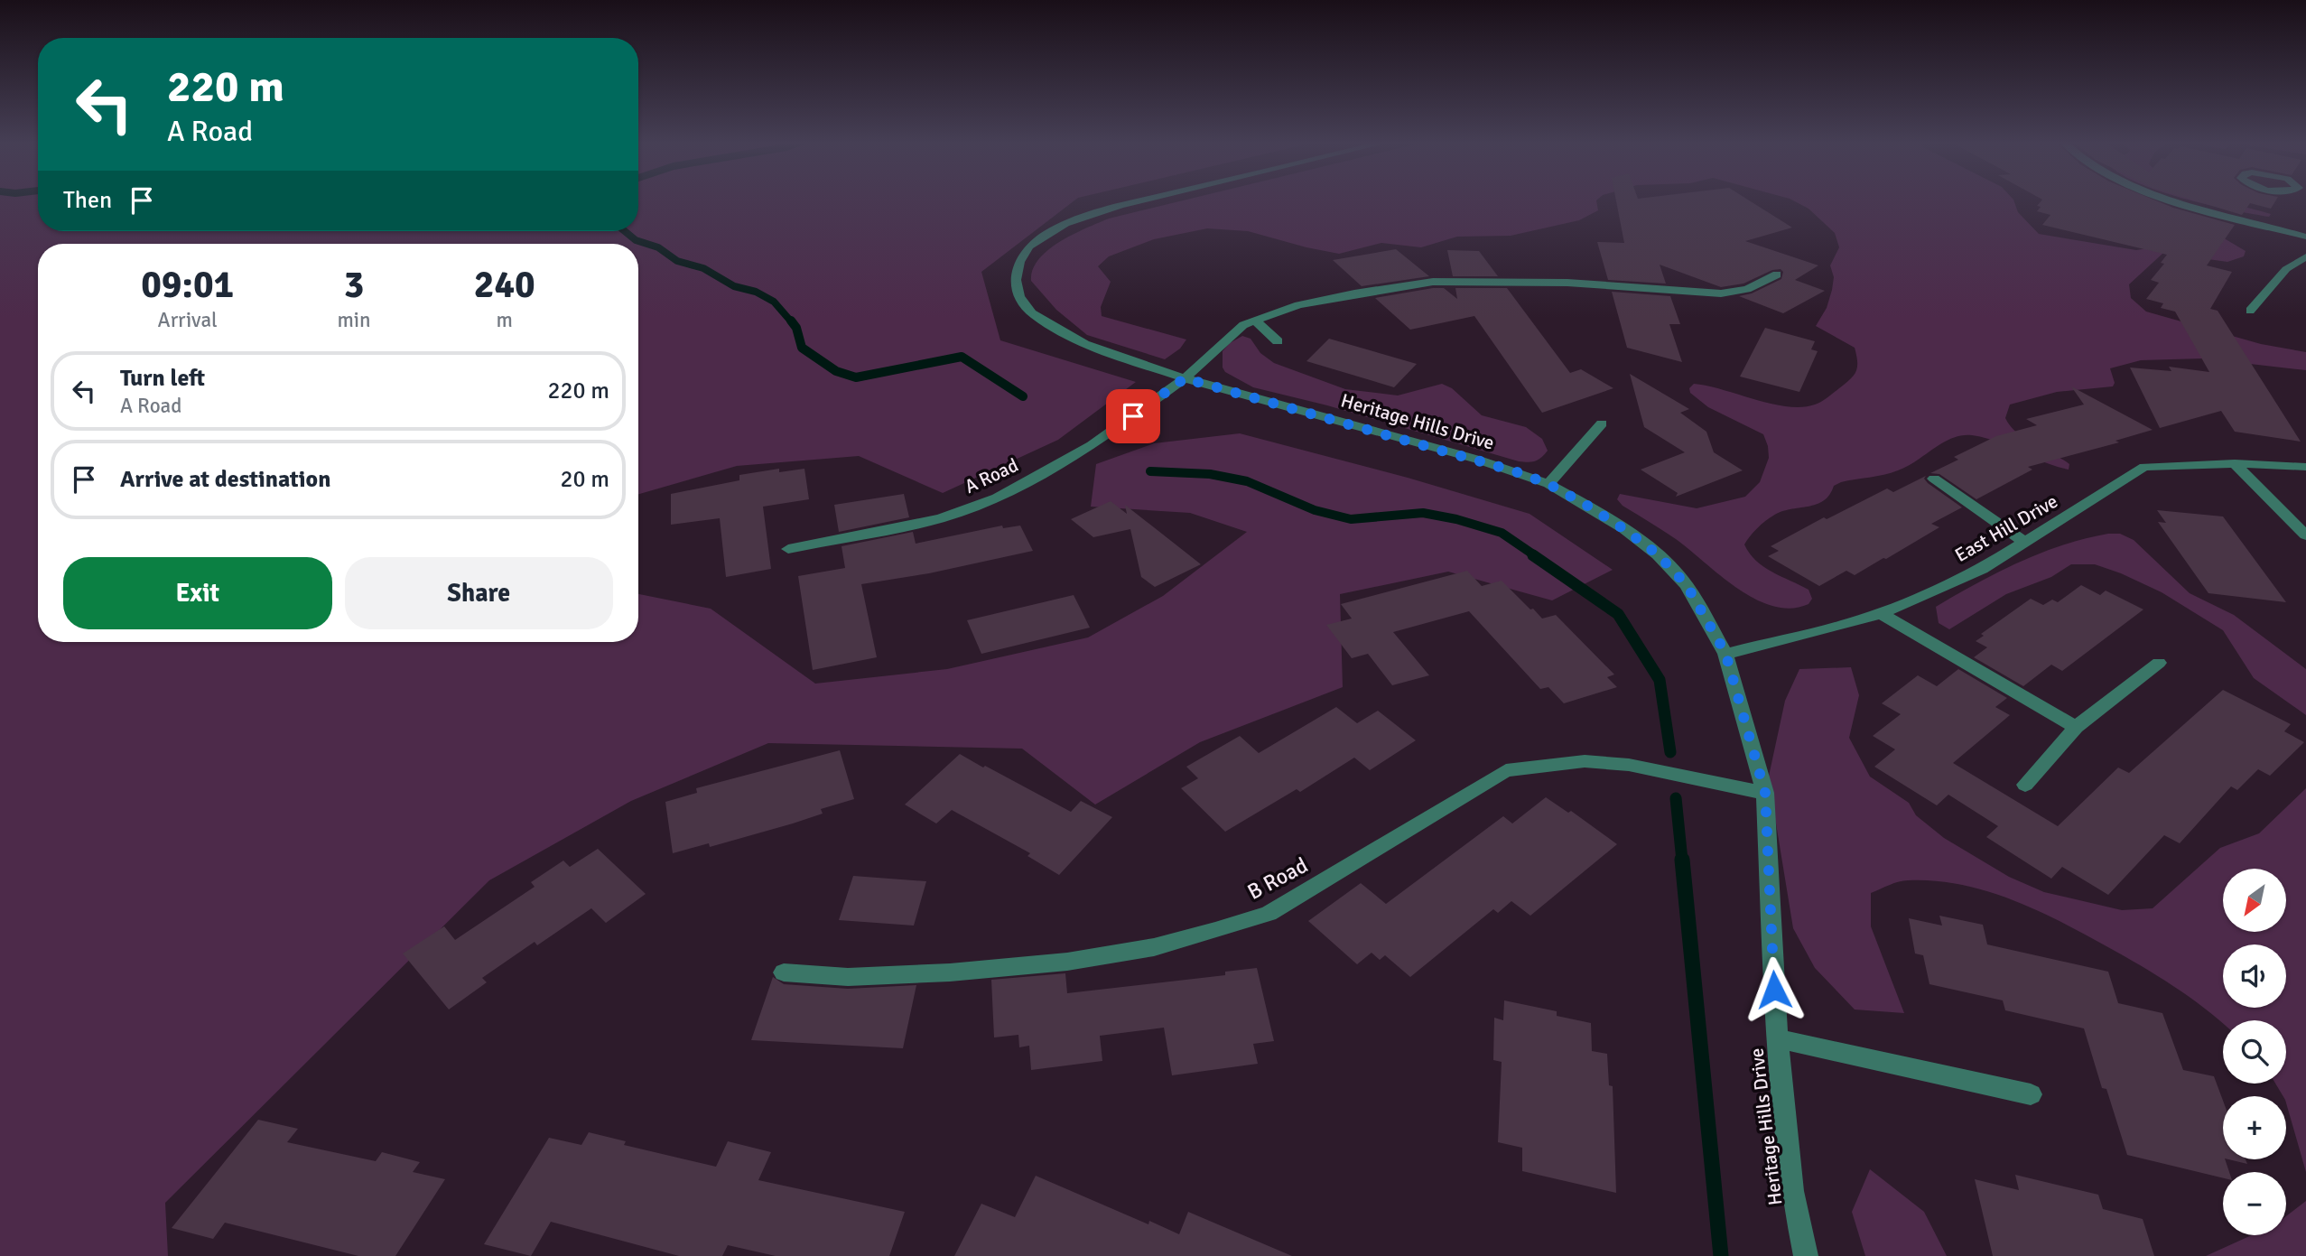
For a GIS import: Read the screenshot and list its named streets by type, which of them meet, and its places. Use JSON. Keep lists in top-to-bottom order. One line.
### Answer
{"streets":{"street":["Heritage Hills Drive","A Road","East Hill Drive","B Road"]},"crossings":[["Heritage Hills Drive","A Road"],["Heritage Hills Drive","East Hill Drive"],["Heritage Hills Drive","B Road"]],"north":"bottom left","page":{"turn":["220 m","A Road"],"then":"Then","eta":["09:01","Arrival","3","min","240","m"],"list":[{"name":"Turn left","note":"A Road","value":"220 m"},{"name":"Arrive at destination","value":"20 m"}],"buttons":["Exit","Share"],"map_buttons":["+","−"]}}
